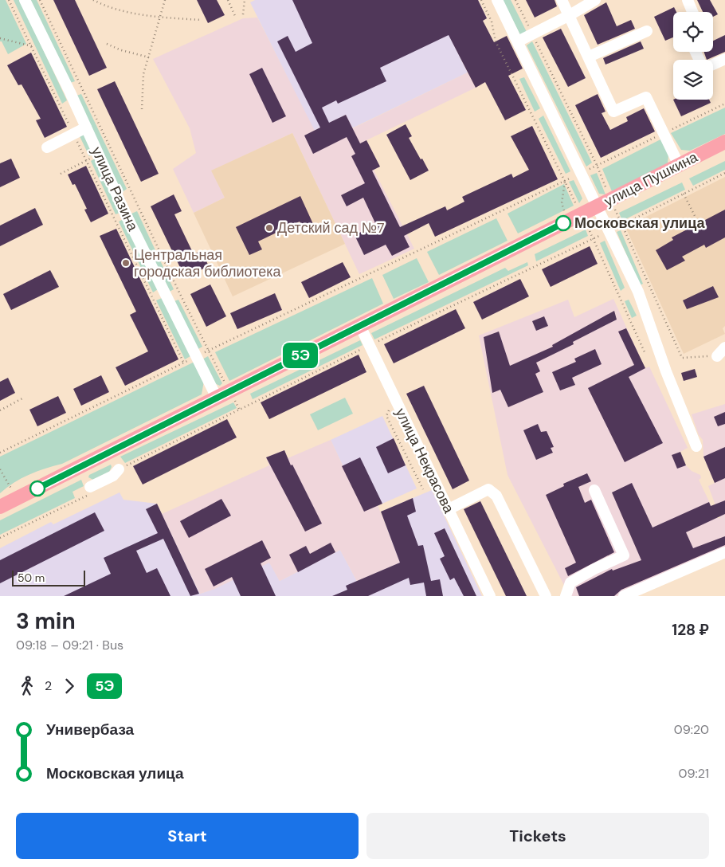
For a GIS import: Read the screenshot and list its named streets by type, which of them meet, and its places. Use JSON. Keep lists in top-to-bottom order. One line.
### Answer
{"streets":{"main road":["улица Пушкина"],"street":["улица Разина","улица Некрасова"]},"crossings":[["улица Пушкина","улица Разина"],["улица Пушкина","улица Некрасова"]],"places":["Московская улица","Детский сад №7","Центральная городская библиотека"],"lines":["bus line 5Э"],"scale_bar":"50 m","page":{"on_map":"5Э","scale":"50 m","heading":["3 min","09:18 – 09:21 · Bus","128 ₽"],"legs":["2","5Э"],"list":[{"name":"Универбаза","value":"09:20"},{"name":"Московская улица","value":"09:21"}],"buttons":["Start","Tickets"]}}
